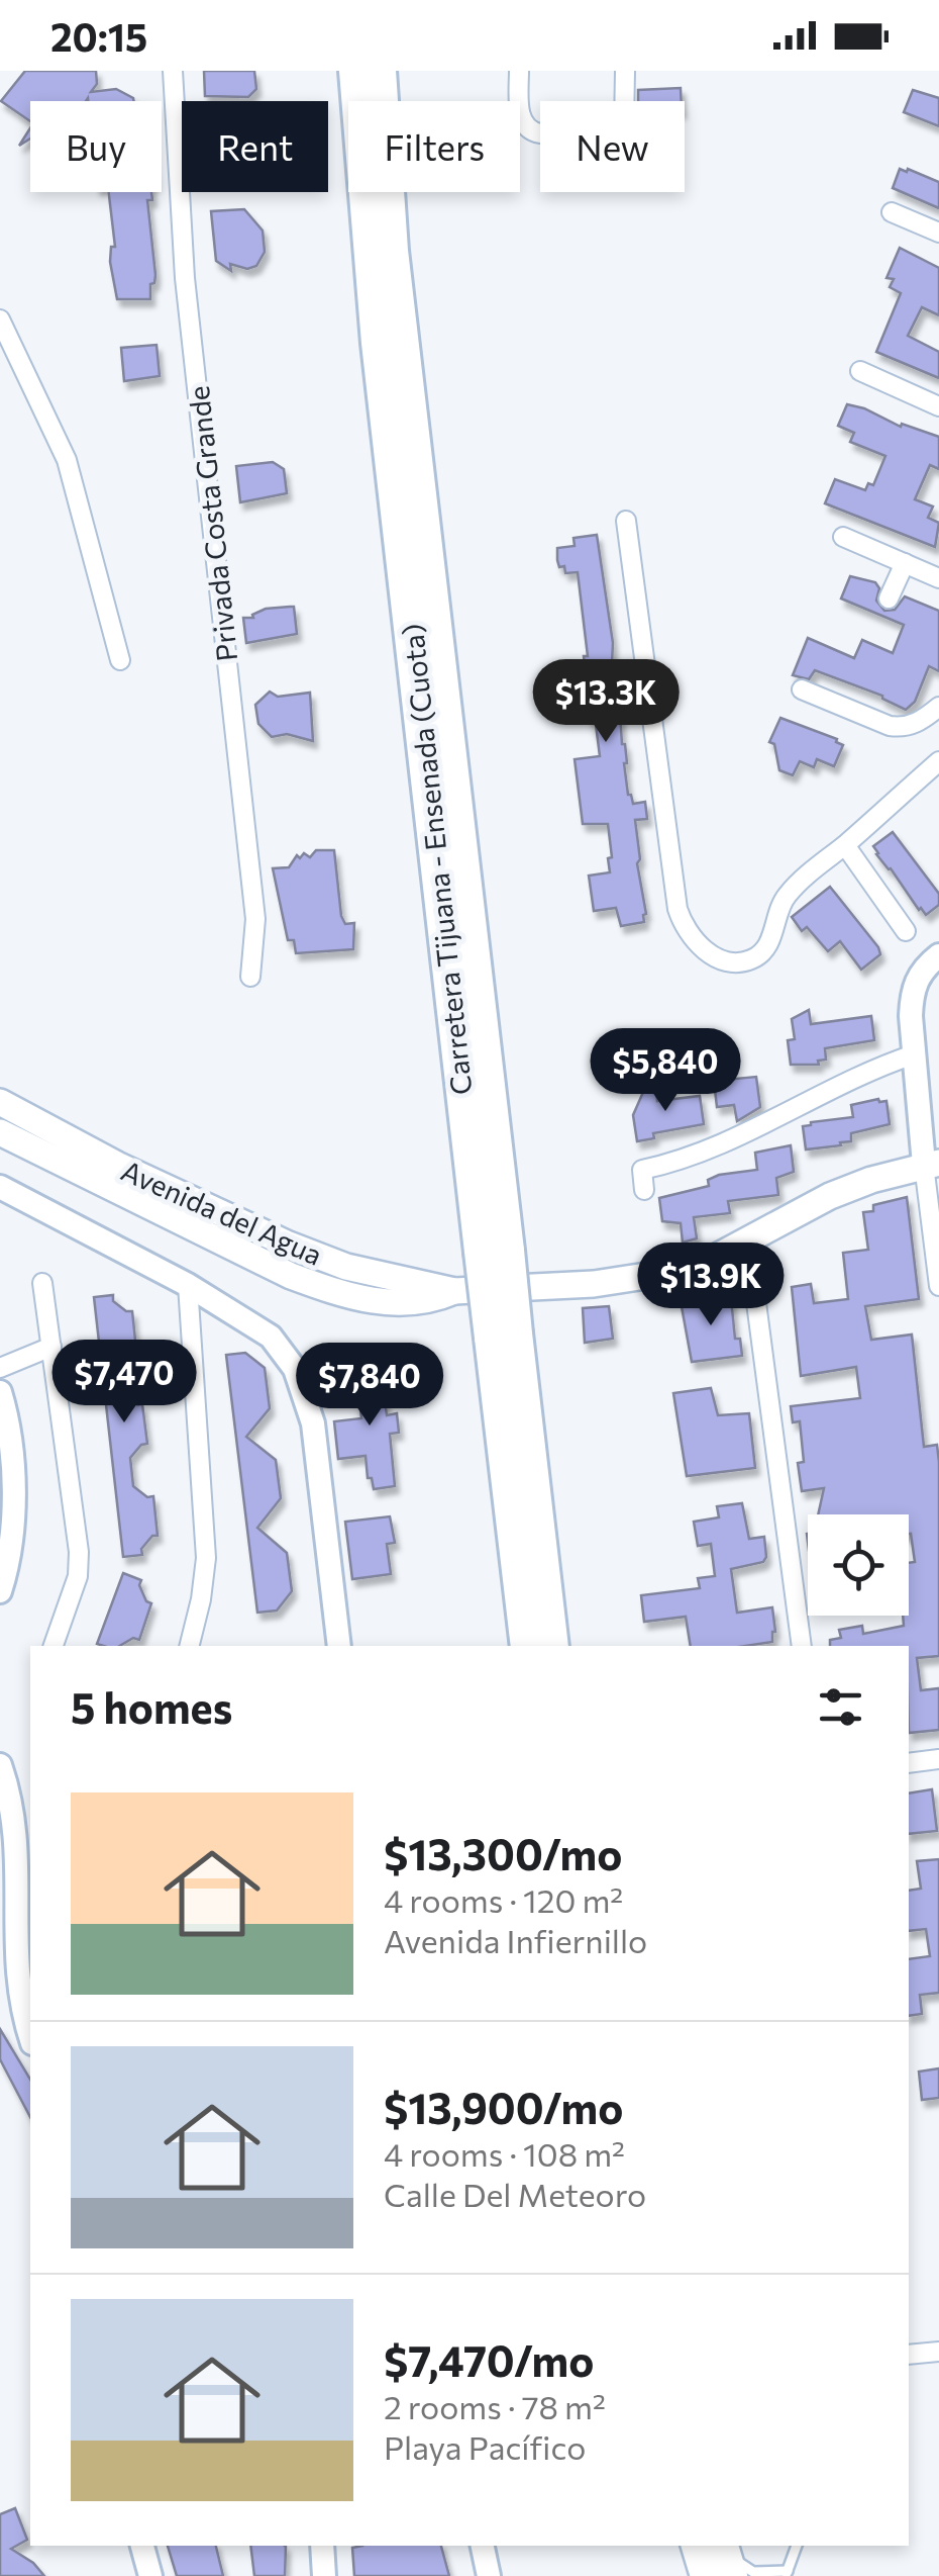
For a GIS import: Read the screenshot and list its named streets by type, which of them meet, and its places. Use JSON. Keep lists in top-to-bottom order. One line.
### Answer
{"streets":{"highway":["Carretera Tijuana - Ensenada (Cuota)"],"main road":["Avenida del Agua"],"street":["Privada Costa Grande"]},"page":{"status":"20:15","chip":["Buy","Rent","Filters","New"],"price":["$13.3K","$5,840","$13.9K","$7,470","$7,840"],"heading":"5 homes","list":[{"name":"$13,300/mo","note":"4 rooms · 120 m² · Avenida Infiernillo"},{"name":"$13,900/mo","note":"4 rooms · 108 m² · Calle Del Meteoro"},{"name":"$7,470/mo","note":"2 rooms · 78 m² · Playa Pacífico"}]}}
